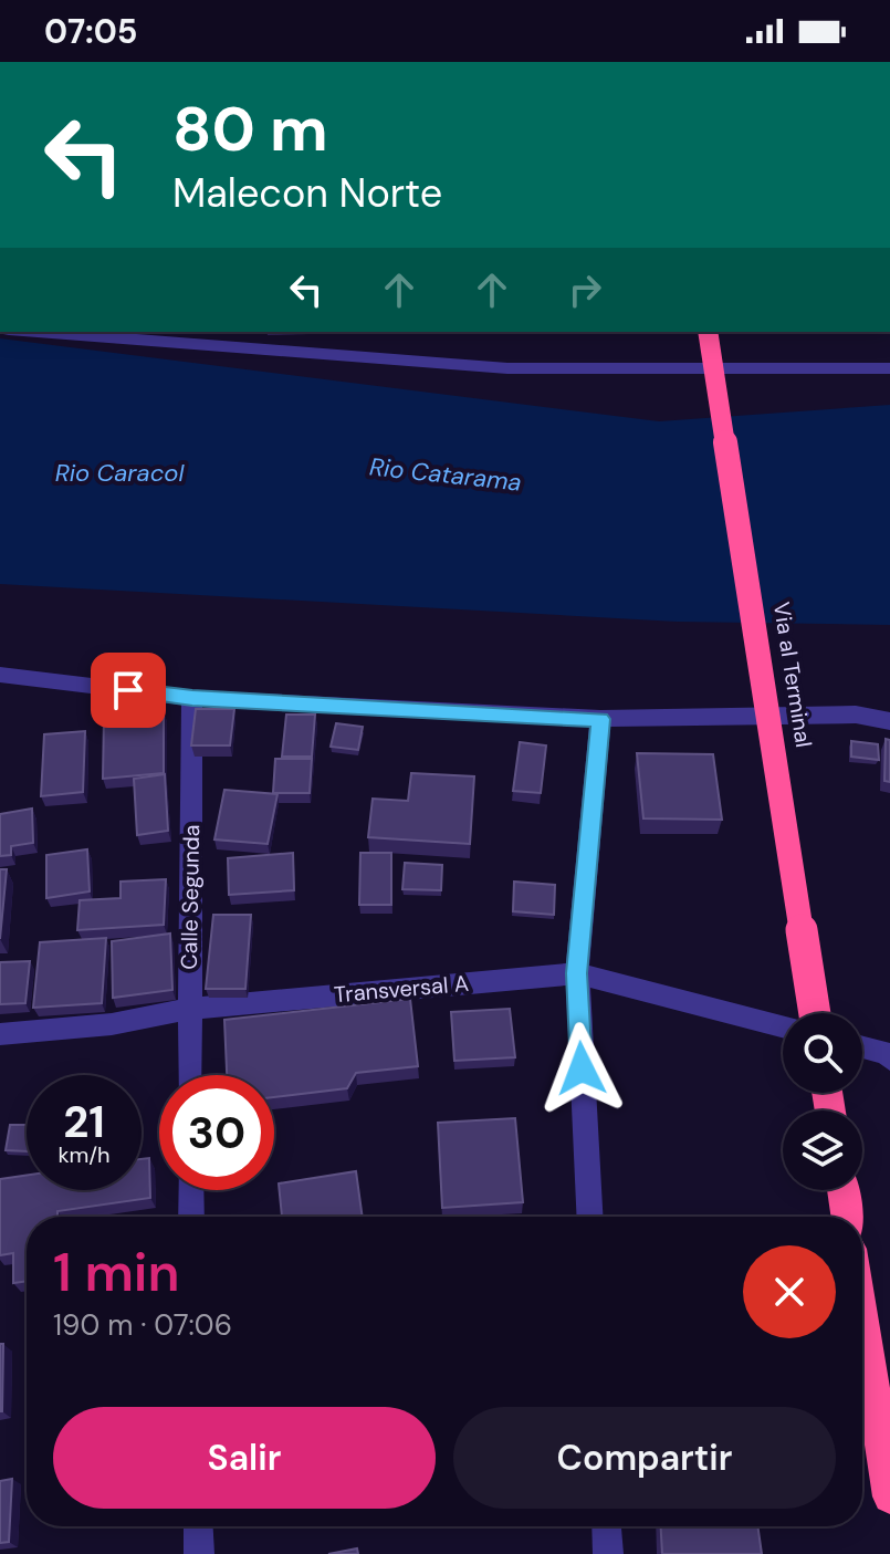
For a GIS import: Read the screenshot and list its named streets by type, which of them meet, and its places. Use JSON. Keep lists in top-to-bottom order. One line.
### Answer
{"streets":{"highway":["Via al Terminal"],"street":["Calle Segunda","Transversal A"]},"crossings":[["Calle Segunda","Transversal A"]],"water":["Rio Caracol","Rio Catarama"],"page":{"status":"07:05","turn":["80 m","Malecon Norte"],"speed":"21 km/h","limit":"30","heading":["1 min","190 m · 07:06"],"buttons":["Salir","Compartir"]}}
